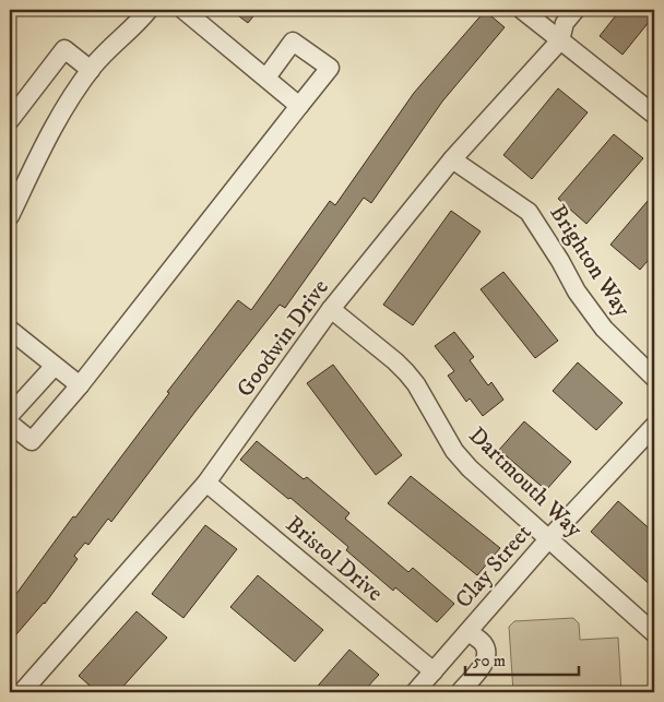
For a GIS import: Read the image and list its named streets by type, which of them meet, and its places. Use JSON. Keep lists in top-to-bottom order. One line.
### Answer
{"streets":{"street":["Brighton Way","Goodwin Drive","Dartmouth Way","Bristol Drive","Clay Street"]},"crossings":[["Brighton Way","Goodwin Drive"],["Goodwin Drive","Dartmouth Way"],["Goodwin Drive","Bristol Drive"],["Dartmouth Way","Clay Street"],["Bristol Drive","Clay Street"]],"scale_bar":"50 m"}
